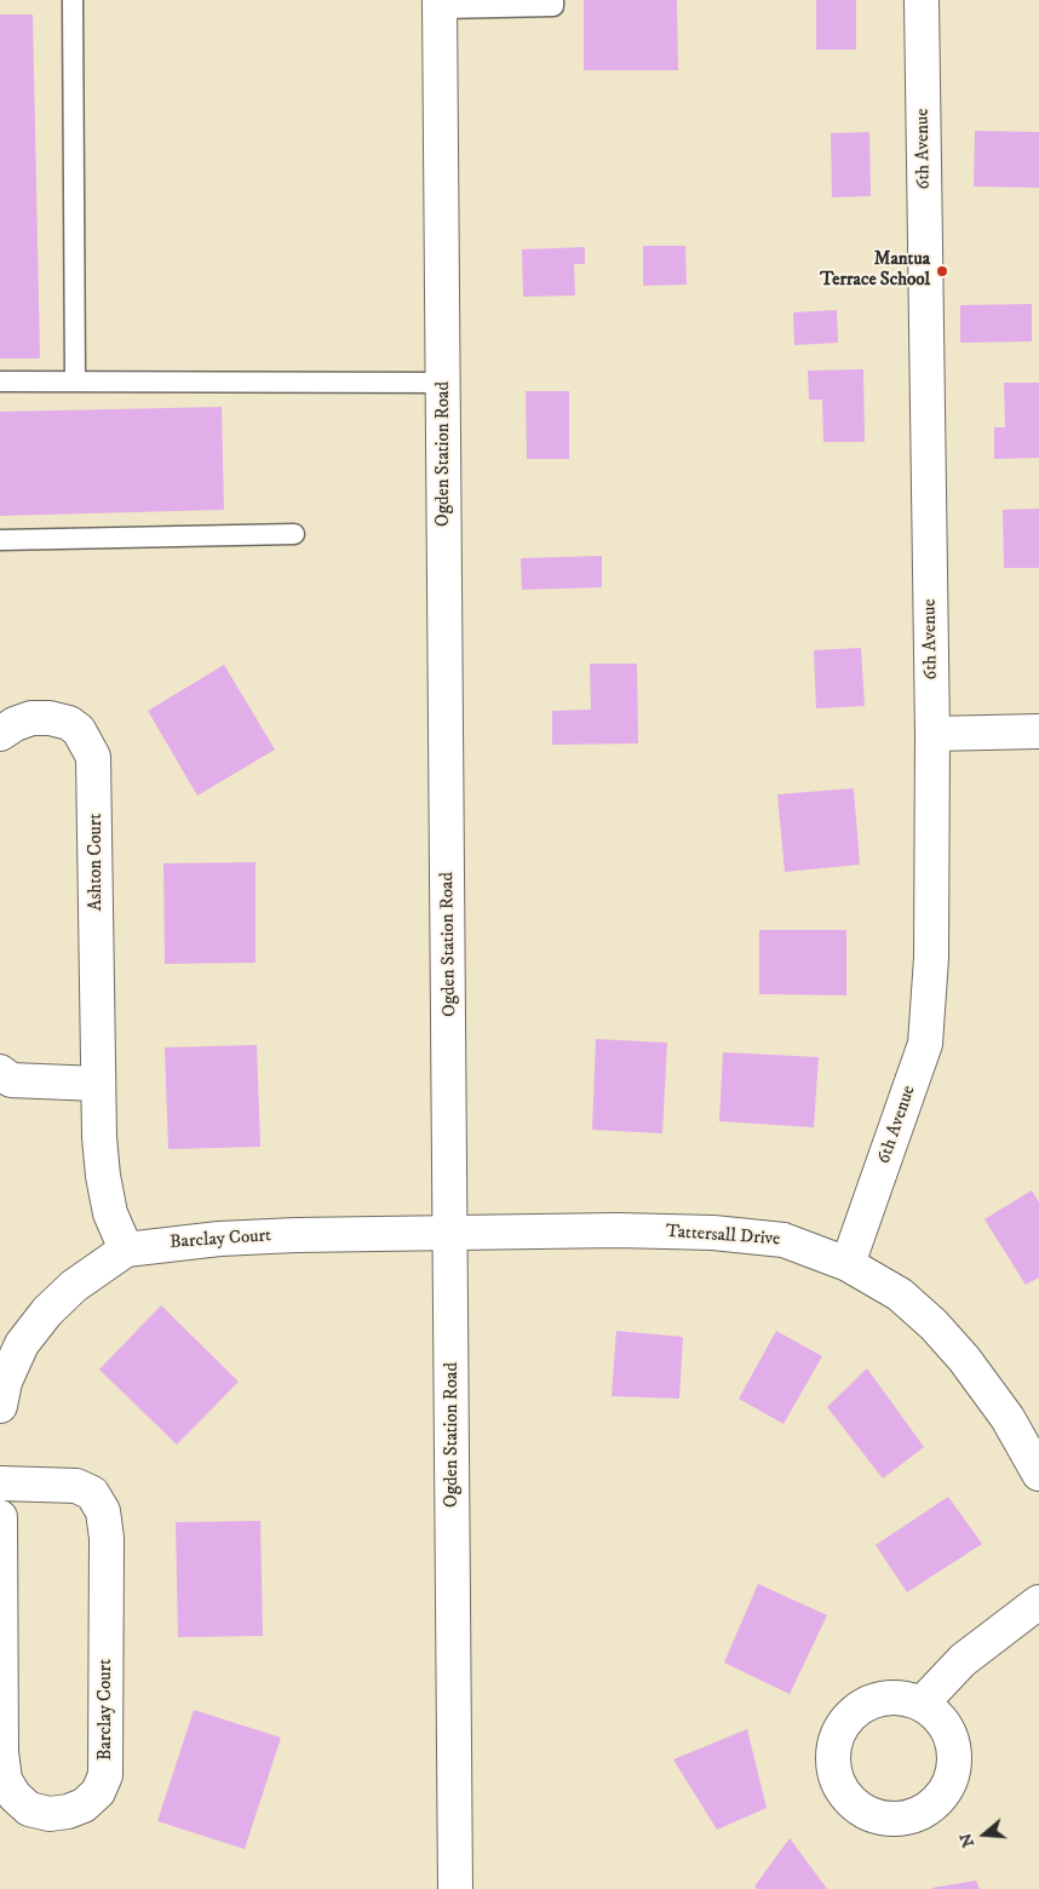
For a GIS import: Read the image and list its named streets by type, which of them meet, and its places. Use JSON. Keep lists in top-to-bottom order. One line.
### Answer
{"streets":{"street":["6th Avenue","Ogden Station Road","Ashton Court","Tattersall Drive","Barclay Court"]},"crossings":[["6th Avenue","Tattersall Drive"],["Ogden Station Road","Tattersall Drive"],["Ogden Station Road","Barclay Court"],["Ashton Court","Barclay Court"],["Tattersall Drive","Barclay Court"]],"places":["Mantua Terrace School"],"north":"left"}
